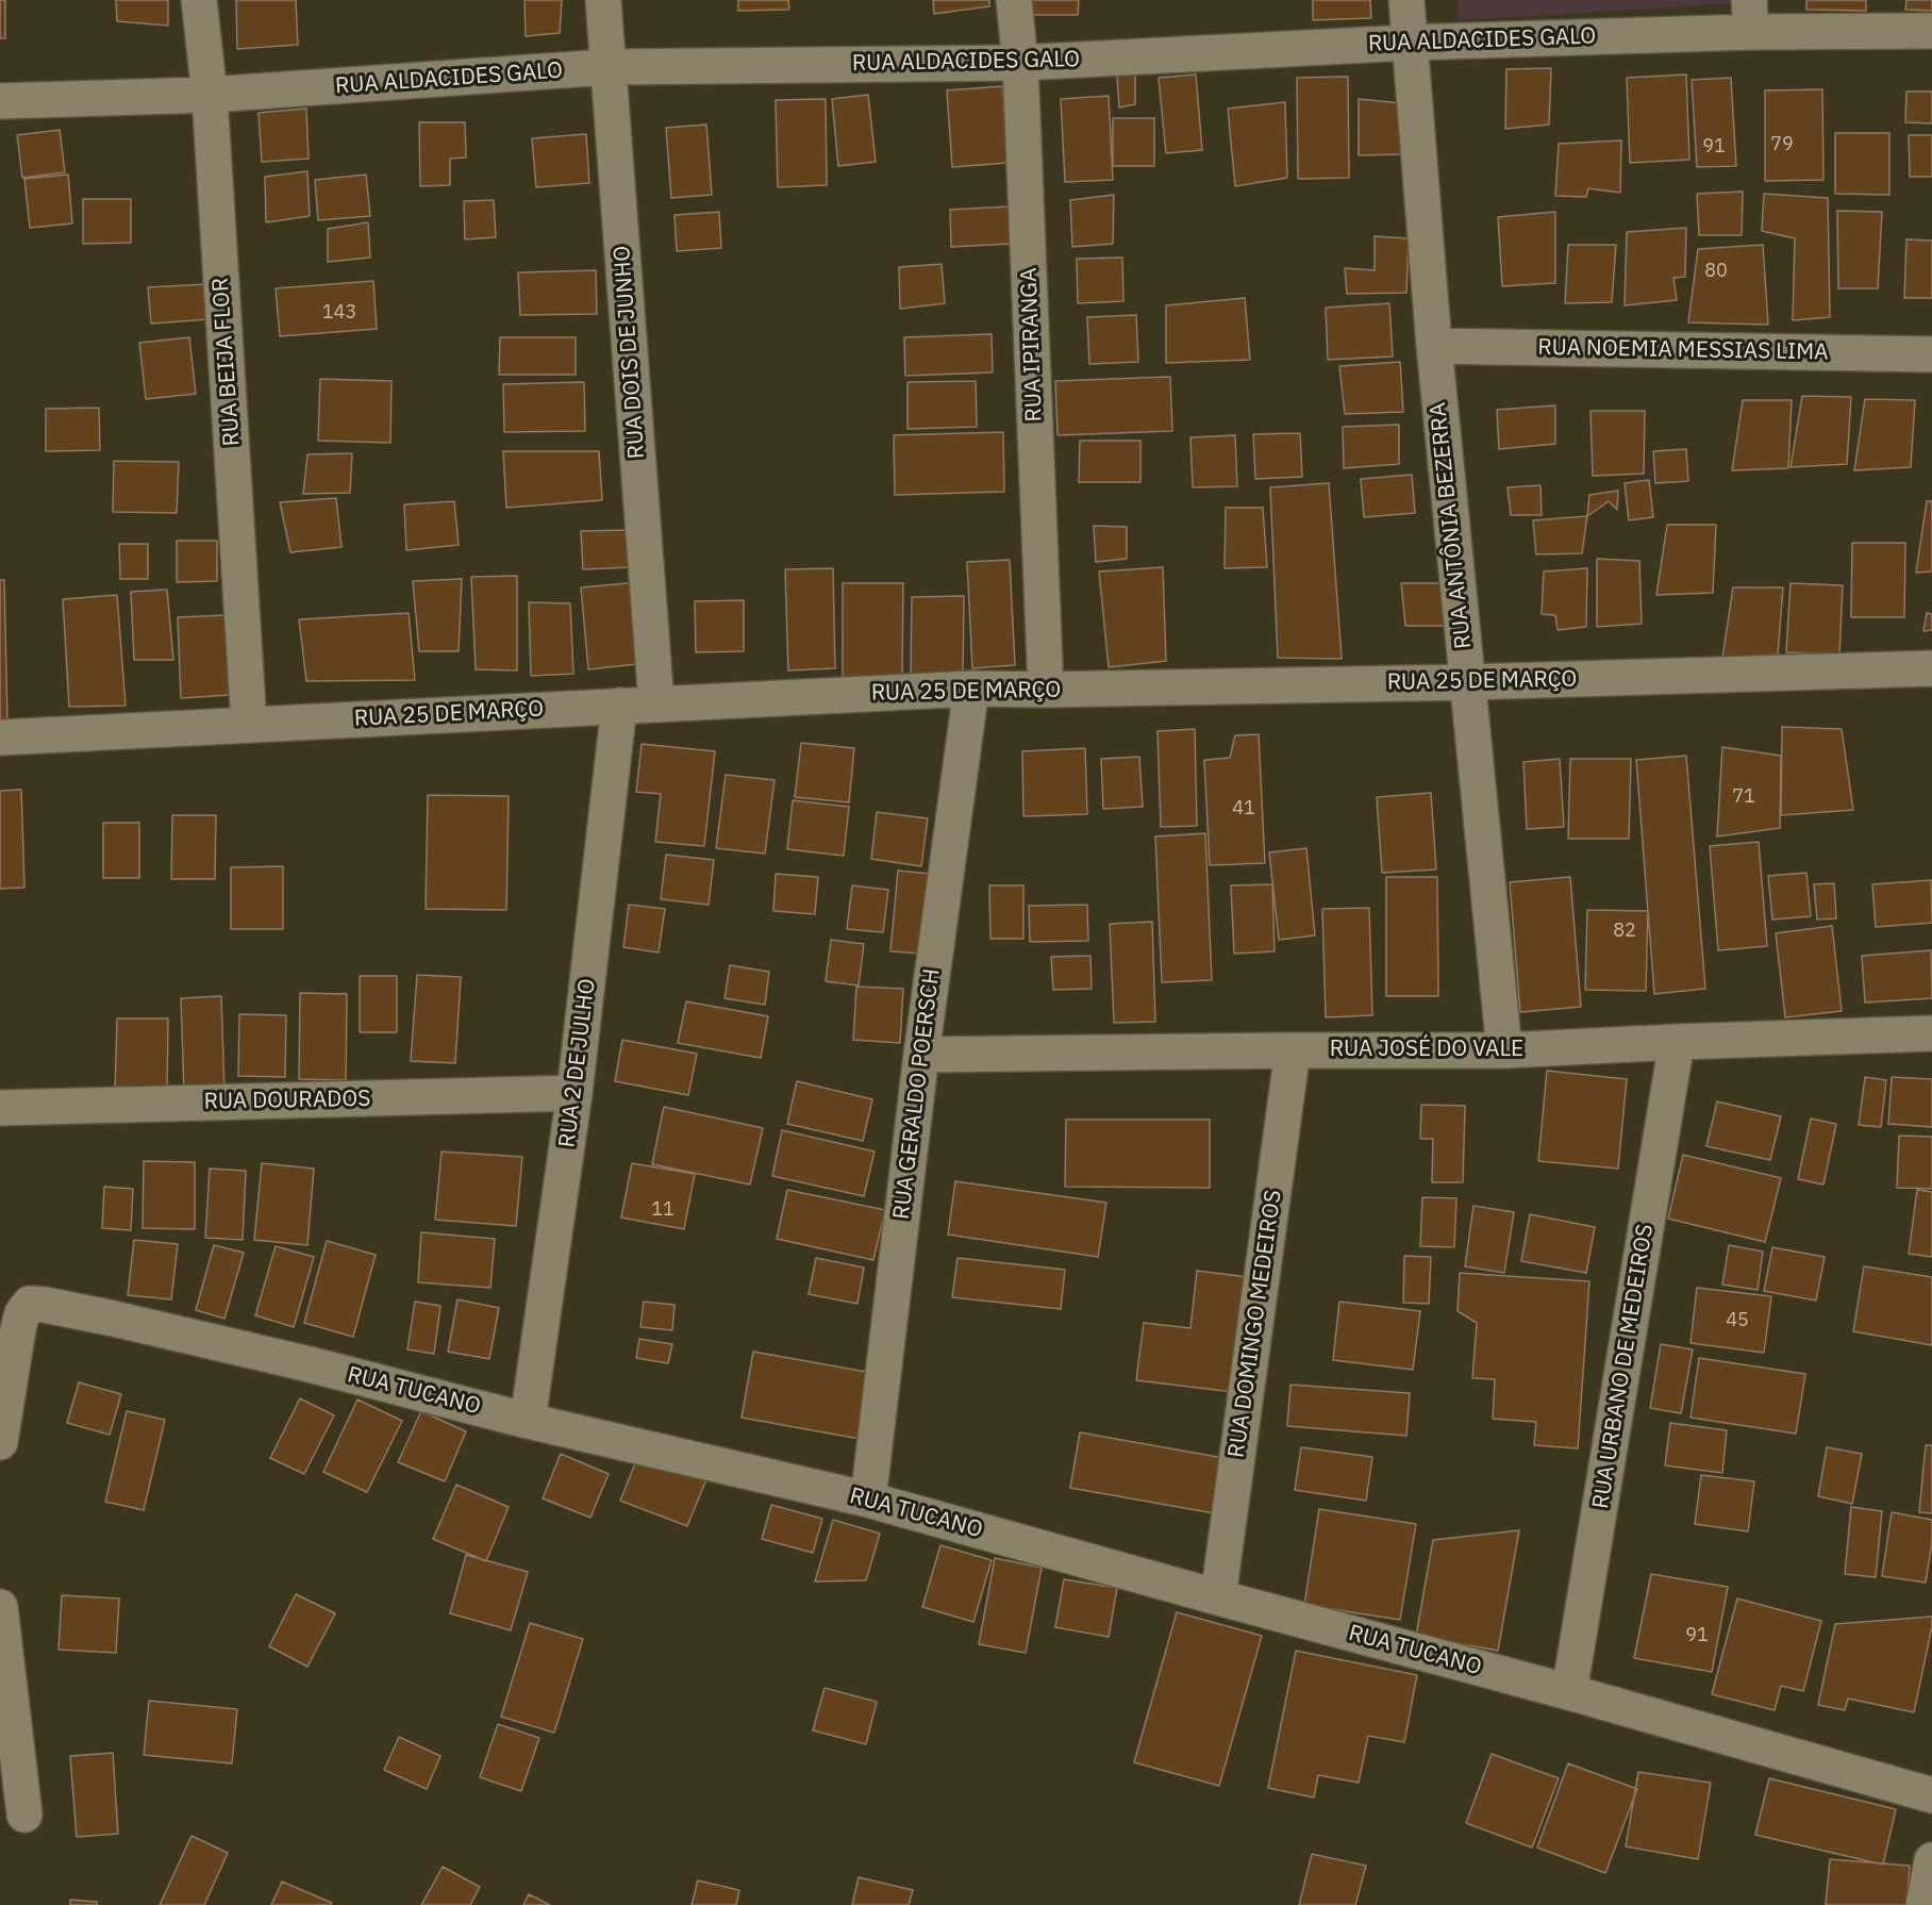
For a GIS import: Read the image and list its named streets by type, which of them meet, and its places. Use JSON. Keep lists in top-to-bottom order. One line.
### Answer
{"streets":{"street":["RUA ALDACIDES GALO","RUA IPIRANGA","RUA NOEMIA MESSIAS LIMA","RUA DOIS DE JUNHO","RUA BEIJA FLOR","RUA ANTÔNIA BEZERRA","RUA 25 DE MARÇO","RUA JOSÉ DO VALE","RUA 2 DE JULHO","RUA GERALDO POERSCH","RUA DOURADOS","RUA DOMINGO MEDEIROS","RUA URBANO DE MEDEIROS","RUA TUCANO"]},"crossings":[["RUA ALDACIDES GALO","RUA IPIRANGA"],["RUA ALDACIDES GALO","RUA DOIS DE JUNHO"],["RUA ALDACIDES GALO","RUA BEIJA FLOR"],["RUA ALDACIDES GALO","RUA ANTÔNIA BEZERRA"],["RUA IPIRANGA","RUA 25 DE MARÇO"],["RUA NOEMIA MESSIAS LIMA","RUA ANTÔNIA BEZERRA"],["RUA DOIS DE JUNHO","RUA 25 DE MARÇO"],["RUA BEIJA FLOR","RUA 25 DE MARÇO"],["RUA ANTÔNIA BEZERRA","RUA 25 DE MARÇO"],["RUA ANTÔNIA BEZERRA","RUA JOSÉ DO VALE"],["RUA 25 DE MARÇO","RUA 2 DE JULHO"],["RUA 25 DE MARÇO","RUA GERALDO POERSCH"],["RUA JOSÉ DO VALE","RUA GERALDO POERSCH"],["RUA JOSÉ DO VALE","RUA DOMINGO MEDEIROS"],["RUA JOSÉ DO VALE","RUA URBANO DE MEDEIROS"],["RUA 2 DE JULHO","RUA DOURADOS"],["RUA 2 DE JULHO","RUA TUCANO"],["RUA GERALDO POERSCH","RUA TUCANO"],["RUA DOMINGO MEDEIROS","RUA TUCANO"],["RUA URBANO DE MEDEIROS","RUA TUCANO"]],"house_numbers":["79","91","80","143","71","41","82","11","45","91"]}
